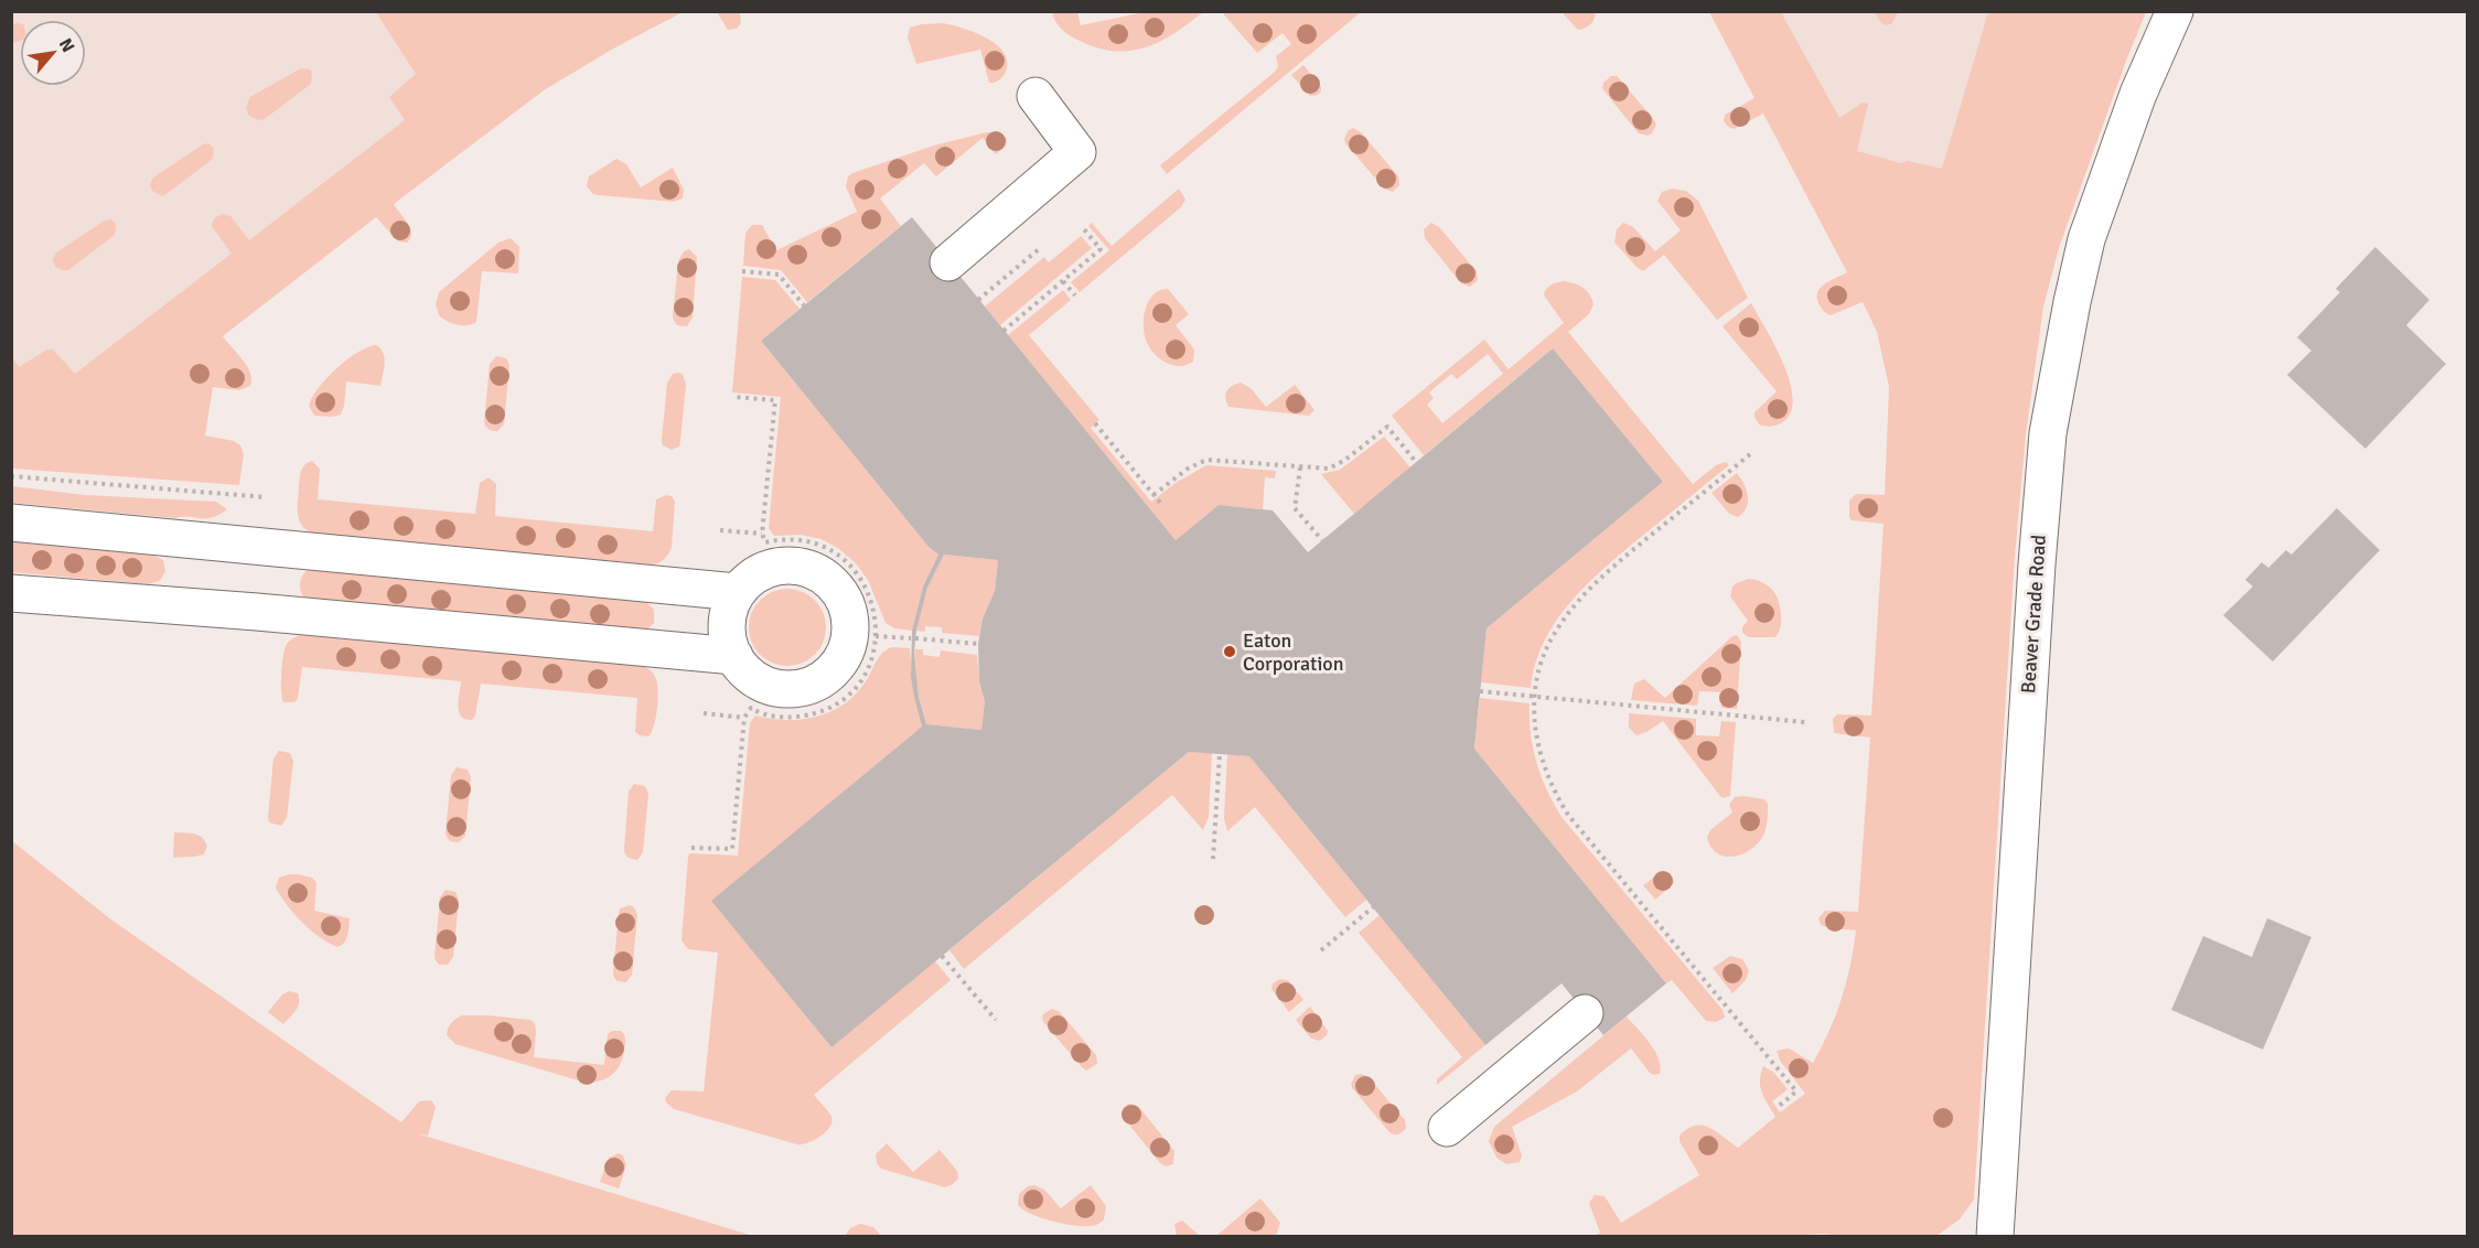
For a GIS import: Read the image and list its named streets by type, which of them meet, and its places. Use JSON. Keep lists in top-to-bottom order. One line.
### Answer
{"streets":{"main road":["Beaver Grade Road"]},"places":["Eaton Corporation"],"north":"top right"}
